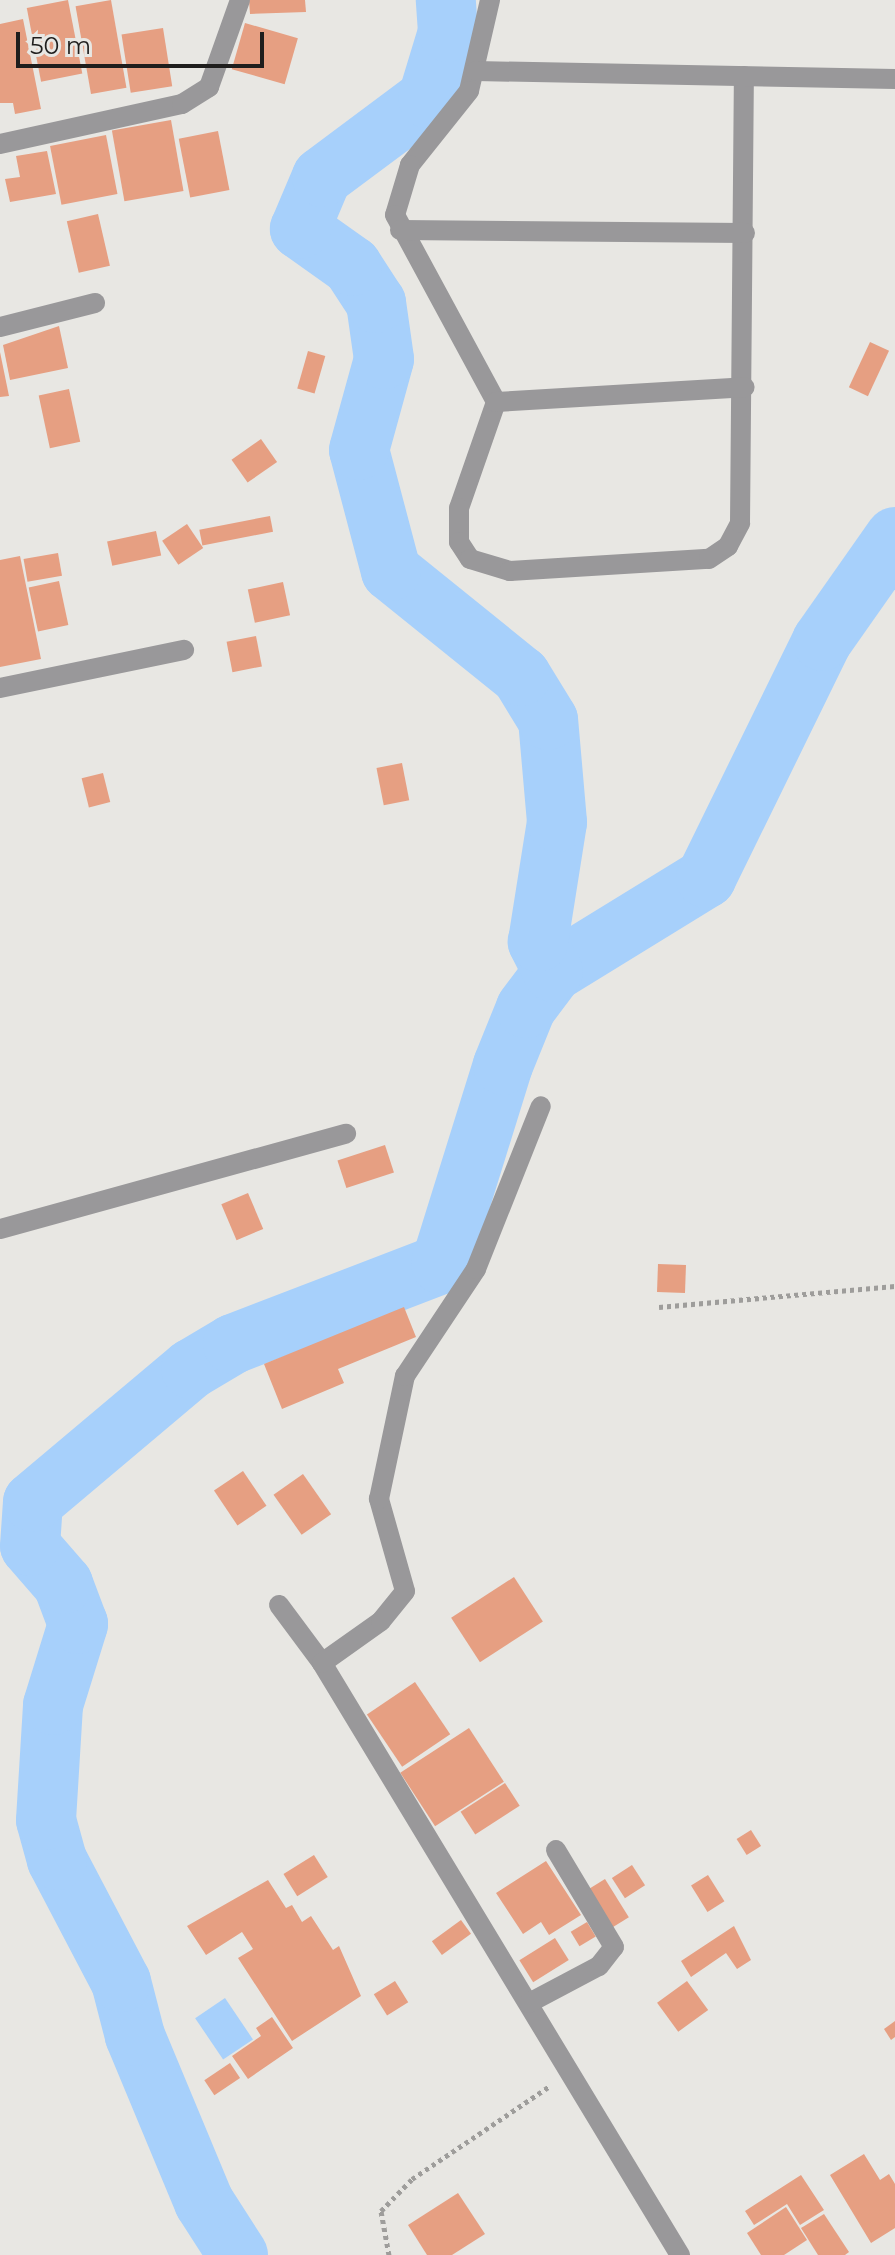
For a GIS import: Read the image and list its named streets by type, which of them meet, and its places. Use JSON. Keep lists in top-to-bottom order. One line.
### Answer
{"scale_bar":"50 m"}
